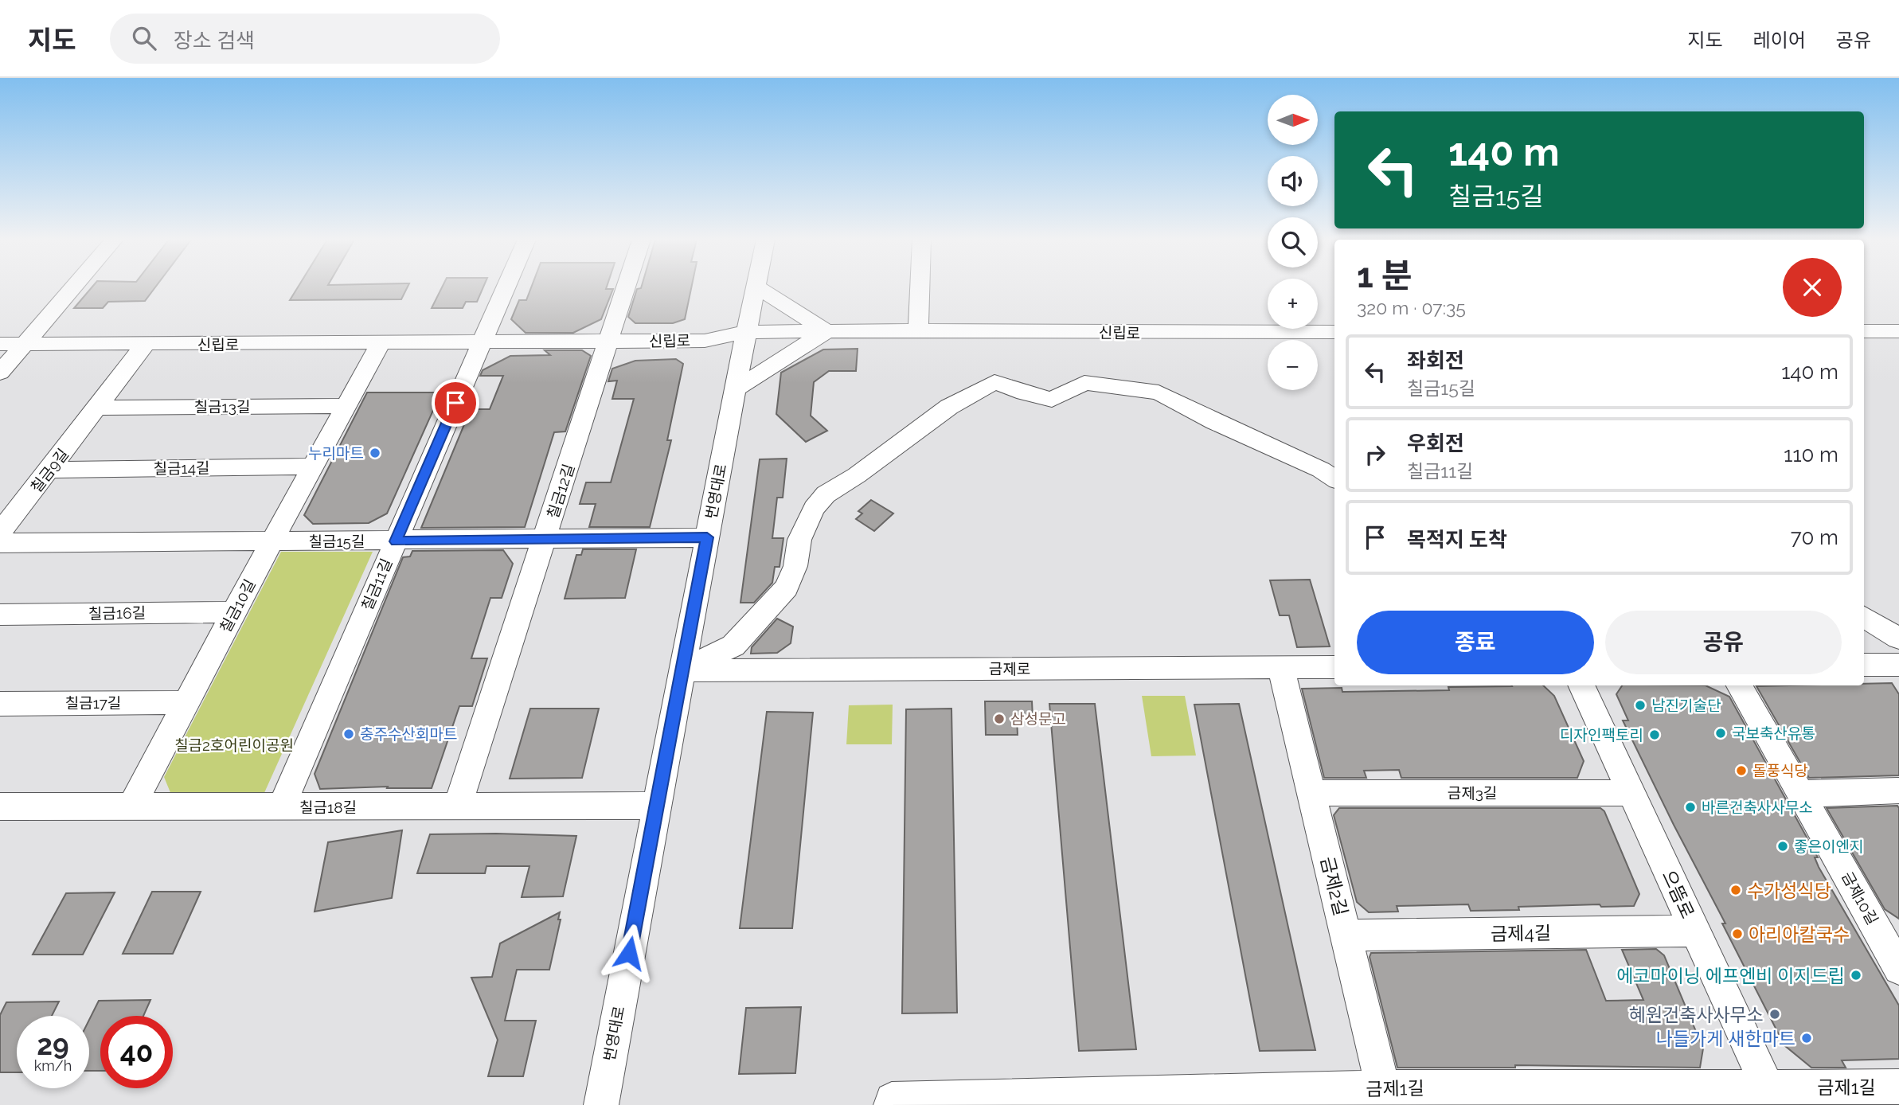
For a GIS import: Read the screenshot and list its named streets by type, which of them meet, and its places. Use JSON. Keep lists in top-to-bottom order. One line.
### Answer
{"streets":{"street":["신립로","칠금13길","칠금14길","칠금9길","칠금12길","번영대로","칠금15길","칠금11길","칠금10길","칠금16길","금제로","칠금17길","금제3길","칠금18길","금제2길","으뜸로","금제10길","금제4길","금제1길"]},"crossings":[["신립로","칠금9길"],["신립로","칠금12길"],["신립로","번영대로"],["신립로","칠금11길"],["신립로","칠금10길"],["칠금13길","칠금9길"],["칠금13길","칠금10길"],["칠금14길","칠금9길"],["칠금14길","칠금10길"],["칠금12길","칠금15길"],["칠금12길","칠금18길"],["번영대로","칠금15길"],["번영대로","금제로"],["번영대로","칠금18길"],["칠금15길","칠금11길"],["칠금15길","칠금10길"],["칠금11길","칠금18길"],["칠금10길","칠금16길"],["칠금10길","칠금17길"],["칠금10길","칠금18길"],["금제로","금제2길"],["금제3길","금제2길"],["금제3길","으뜸로"],["금제2길","금제4길"],["금제2길","금제1길"],["으뜸로","금제4길"],["으뜸로","금제1길"]],"parks":["칠금2호어린이공원"],"places":["누리마트","남진기술단","삼성문고","국보축산유통","충주수산회마트","디자인팩토리","돌풍식당","바른건축사사무소","좋은이엔지","수가성식당","아리아칼국수","에코마이닝 에프엔비 이지드립","혜원건축사사무소","나들가게 새한마트"],"north":"right","page":{"header":"지도","search":"장소 검색","nav":["지도","레이어","공유"],"map_buttons":["+","−"],"turn":["140 m","칠금15길"],"heading":["1 분","320 m · 07:35"],"list":[{"name":"좌회전","note":"칠금15길","value":"140 m"},{"name":"우회전","note":"칠금11길","value":"110 m"},{"name":"목적지 도착","value":"70 m"}],"buttons":["종료","공유"],"speed":"29 km/h","limit":"40"}}
